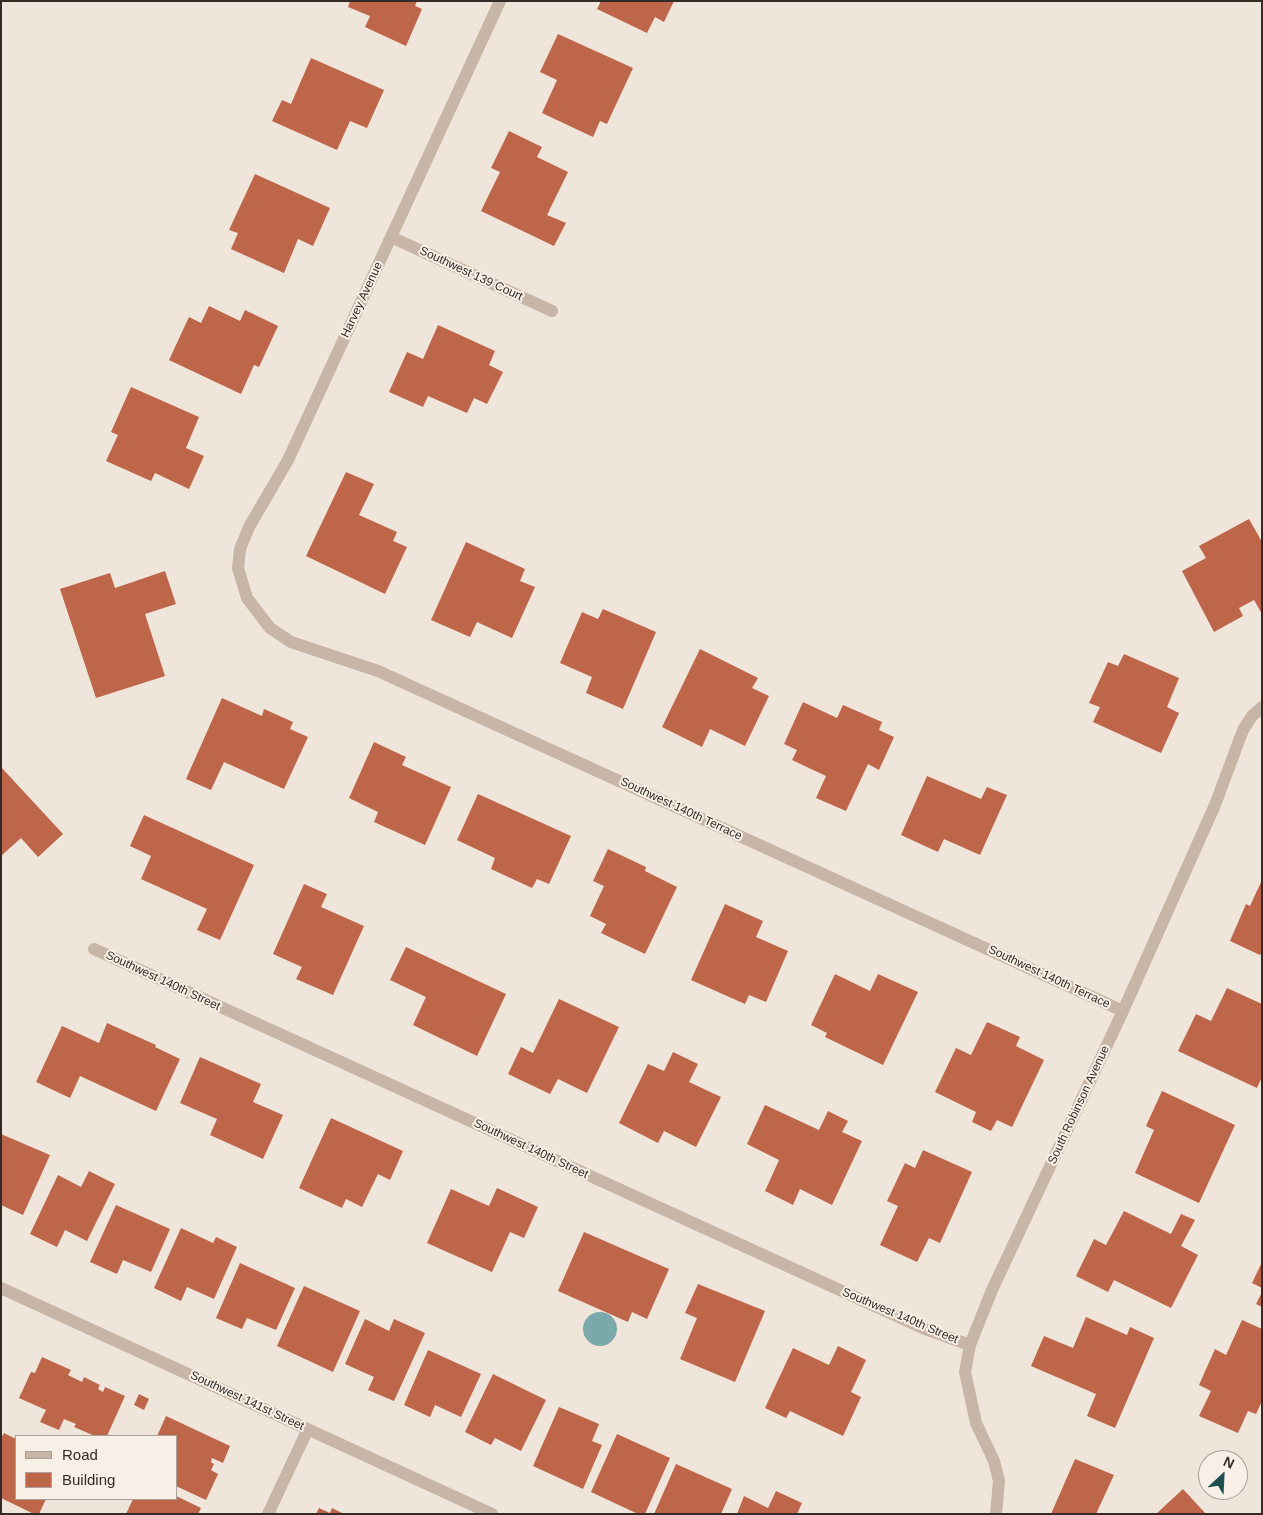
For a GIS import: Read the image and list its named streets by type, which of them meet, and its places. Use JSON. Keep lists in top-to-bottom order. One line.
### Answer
{"streets":{"street":["Southwest 139 Court","Harvey Avenue","Southwest 140th Terrace","Southwest 140th Street","South Robinson Avenue","Southwest 141st Street"]},"crossings":[["Southwest 139 Court","Harvey Avenue"],["Harvey Avenue","Southwest 140th Terrace"],["Southwest 140th Terrace","South Robinson Avenue"],["Southwest 140th Street","South Robinson Avenue"]],"legend":["Road","Building"],"north":"top right"}
